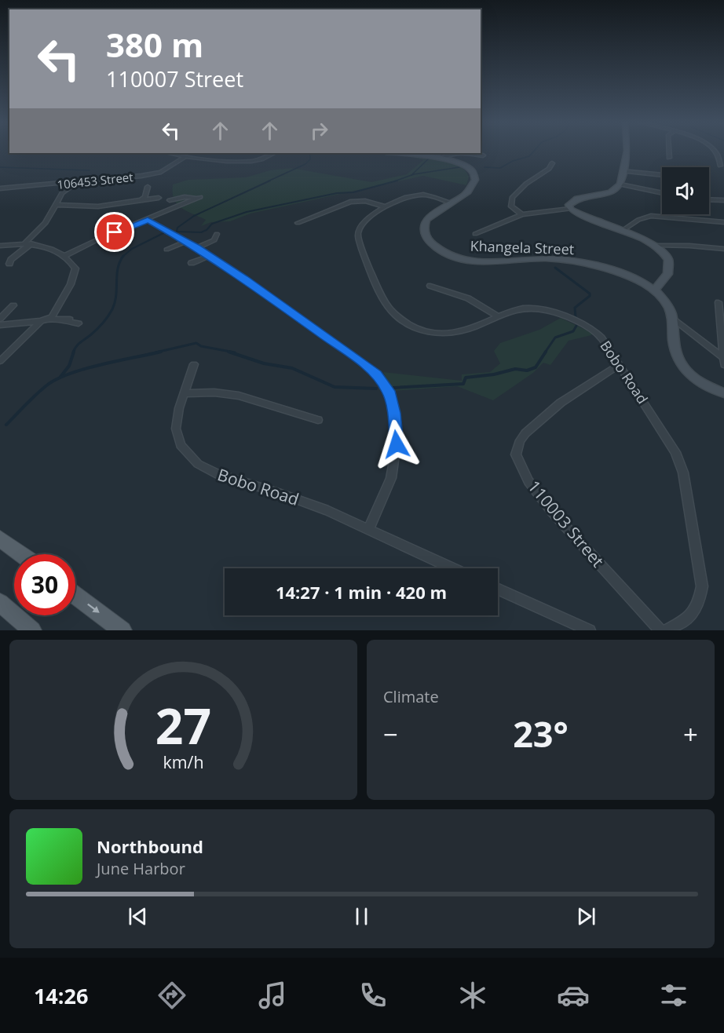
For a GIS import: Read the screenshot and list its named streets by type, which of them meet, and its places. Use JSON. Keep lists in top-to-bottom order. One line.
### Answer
{"streets":{"street":["106453 Street","Khangela Street","Bobo Road","110003 Street"]},"crossings":[["Khangela Street","Bobo Road"],["Bobo Road","110003 Street"]],"page":{"turn":["380 m","110007 Street"],"limit":"30","trip":"14:27 · 1 min · 420 m","tile":"Climate","heat":["−","23°","+"],"song":["Northbound","June Harbor"],"tabs":"14:26","gauge":["27","km/h"]}}
